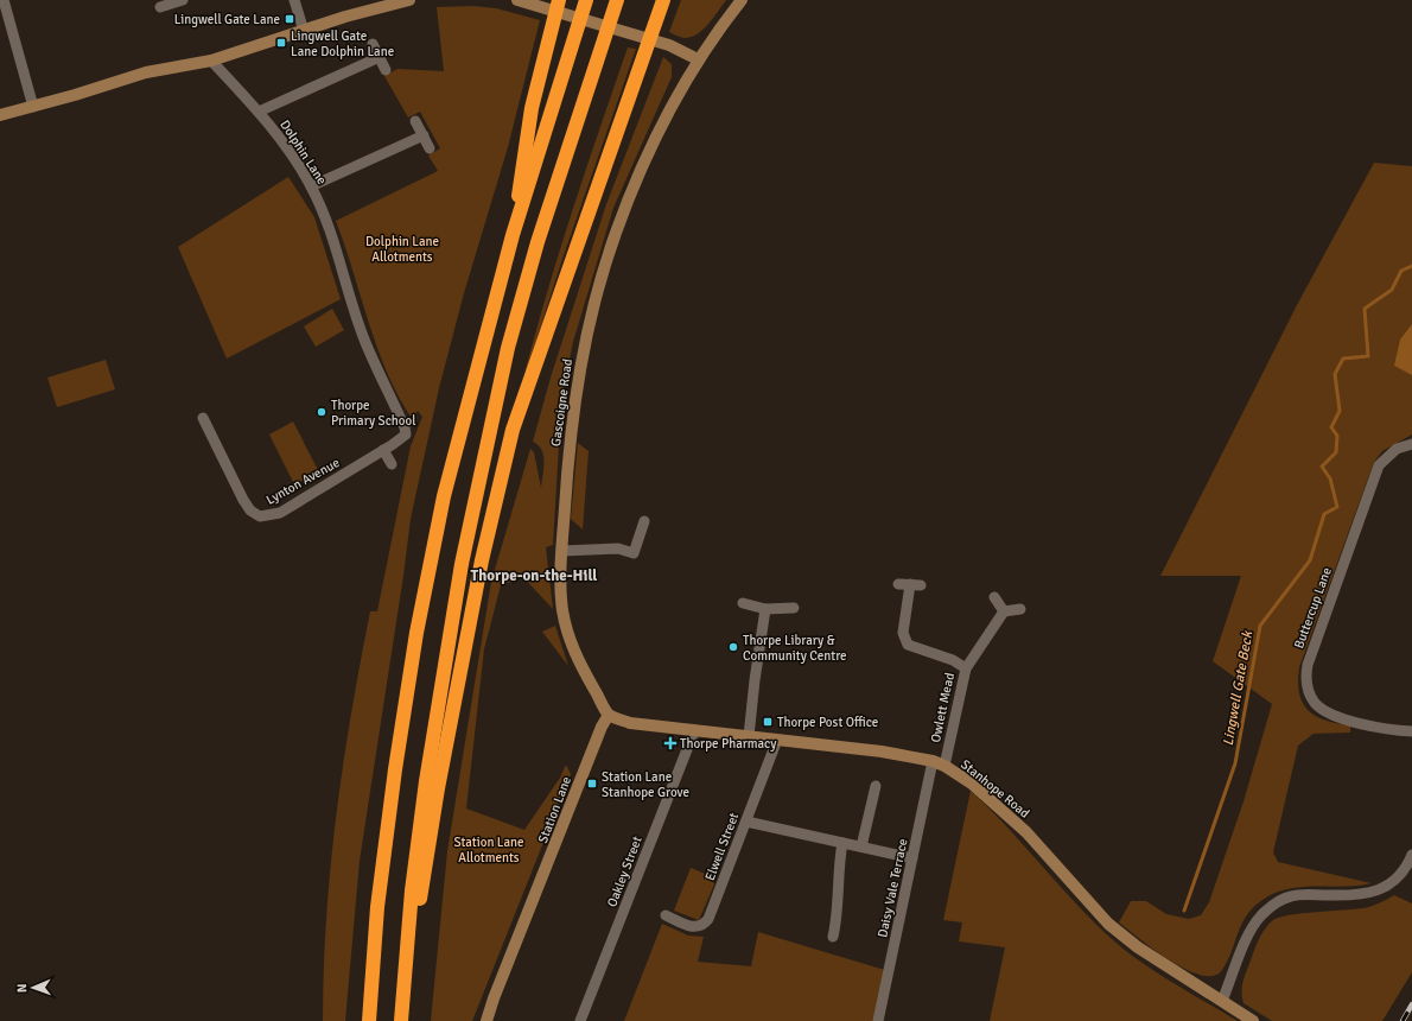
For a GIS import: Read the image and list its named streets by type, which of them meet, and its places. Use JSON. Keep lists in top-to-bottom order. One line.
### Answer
{"streets":{"street":["Dolphin Lane","Gascoigne Road","Lynton Avenue","Buttercup Lane","Owlett Mead","Stanhope Road","Station Lane","Elwell Street","Oakley Street","Daisy Vale Terrace"]},"crossings":[["Dolphin Lane","Lynton Avenue"],["Gascoigne Road","Stanhope Road"],["Gascoigne Road","Station Lane"],["Owlett Mead","Stanhope Road"],["Stanhope Road","Station Lane"],["Stanhope Road","Elwell Street"],["Stanhope Road","Oakley Street"],["Stanhope Road","Daisy Vale Terrace"]],"districts":["Thorpe-on-the-Hill"],"water":["Lingwell Gate Beck"],"parks":["Dolphin Lane Allotments","Station Lane Allotments"],"places":{"transit":["Lingwell Gate Lane","Lingwell Gate Lane Dolphin Lane","Thorpe Post Office","Station Lane Stanhope Grove"],"other":["Thorpe Primary School","Thorpe Library & Community Centre"],"health":["Thorpe Pharmacy"]},"north":"left"}
